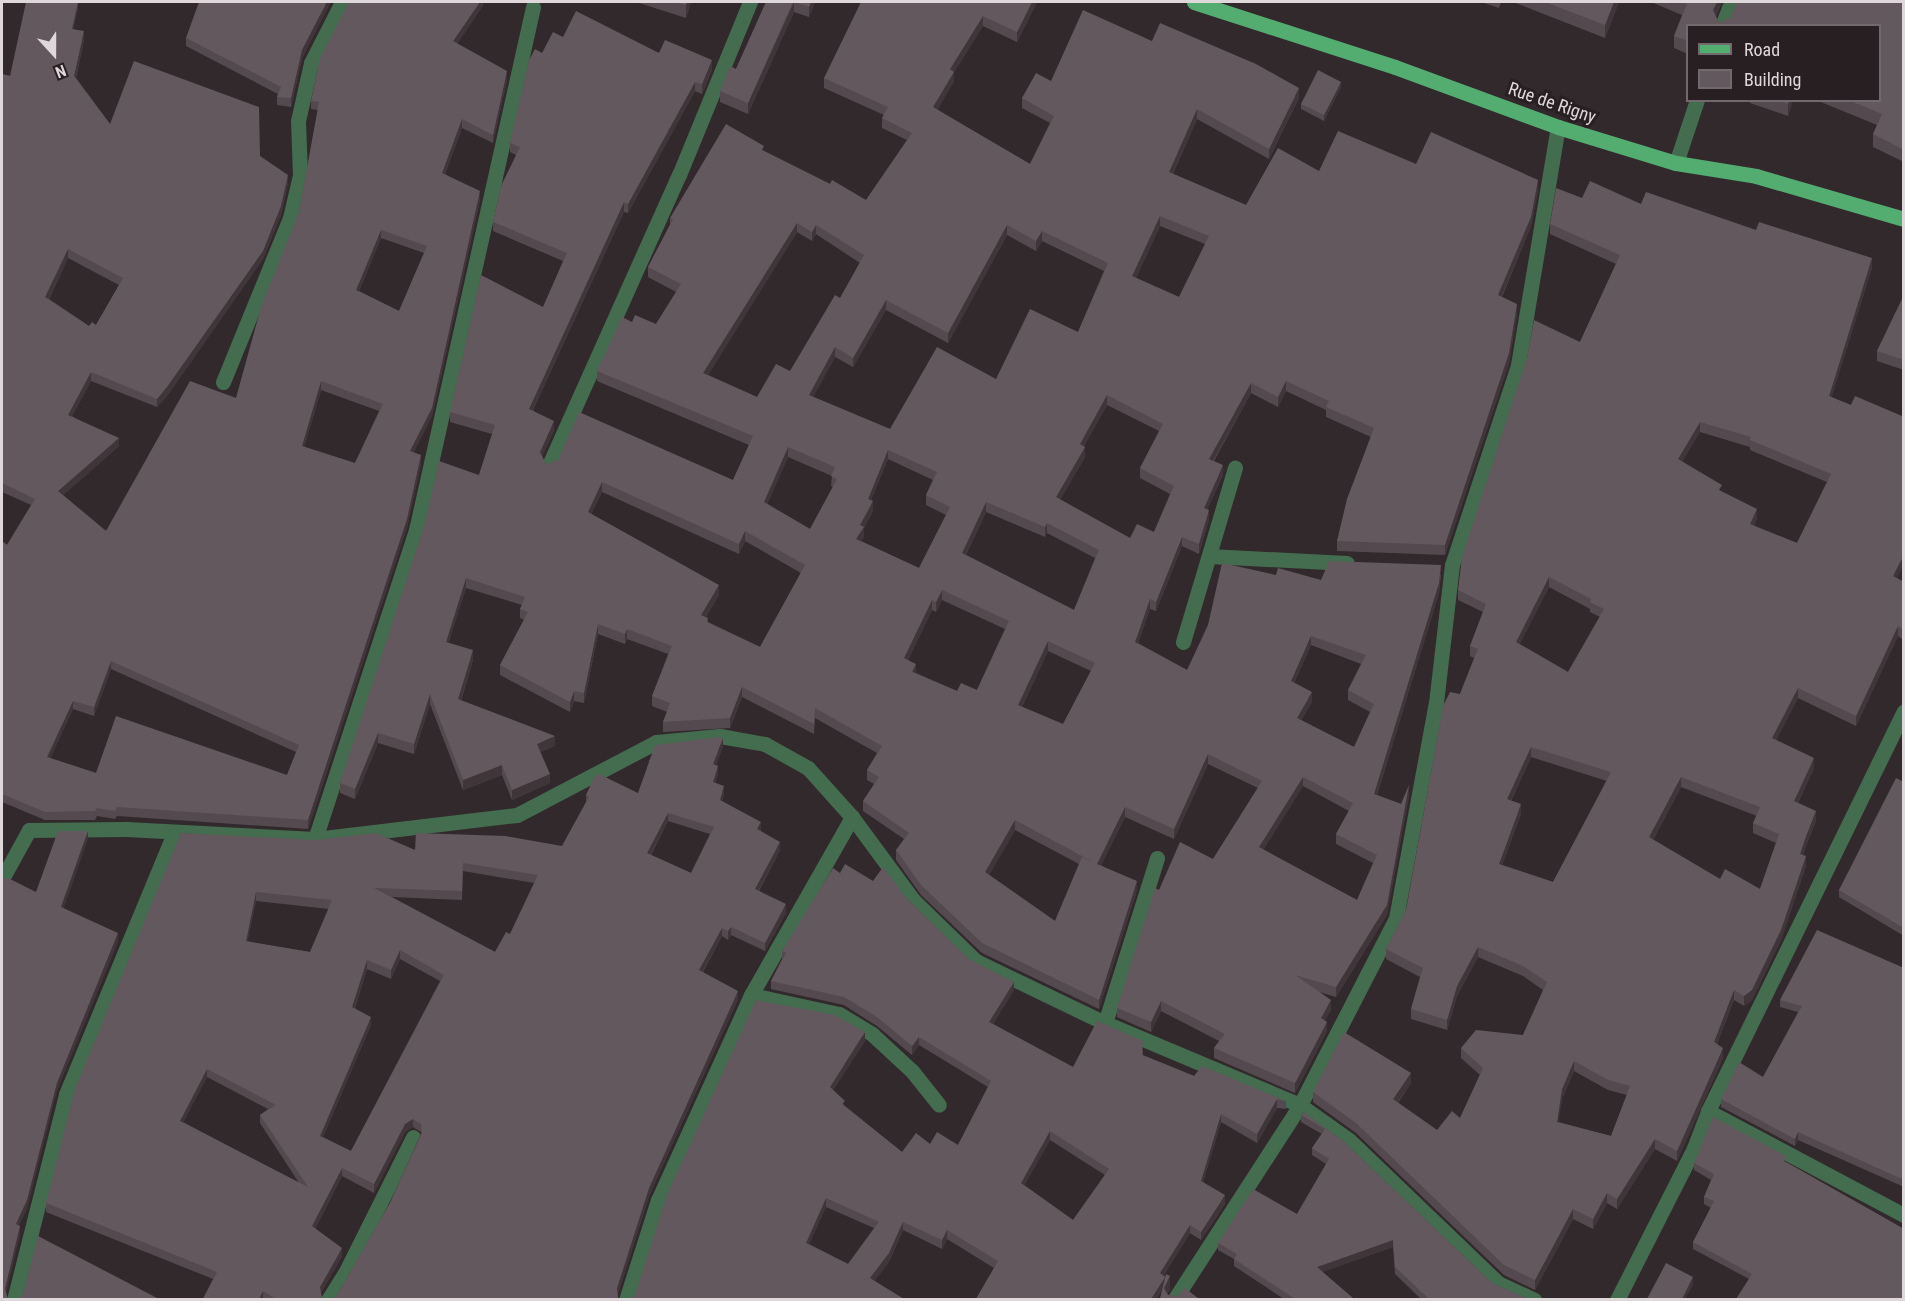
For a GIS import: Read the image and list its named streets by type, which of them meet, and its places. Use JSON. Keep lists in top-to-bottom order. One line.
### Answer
{"streets":{"main road":["Rue de Rigny"]},"legend":["Road","Building"],"north":"bottom"}
